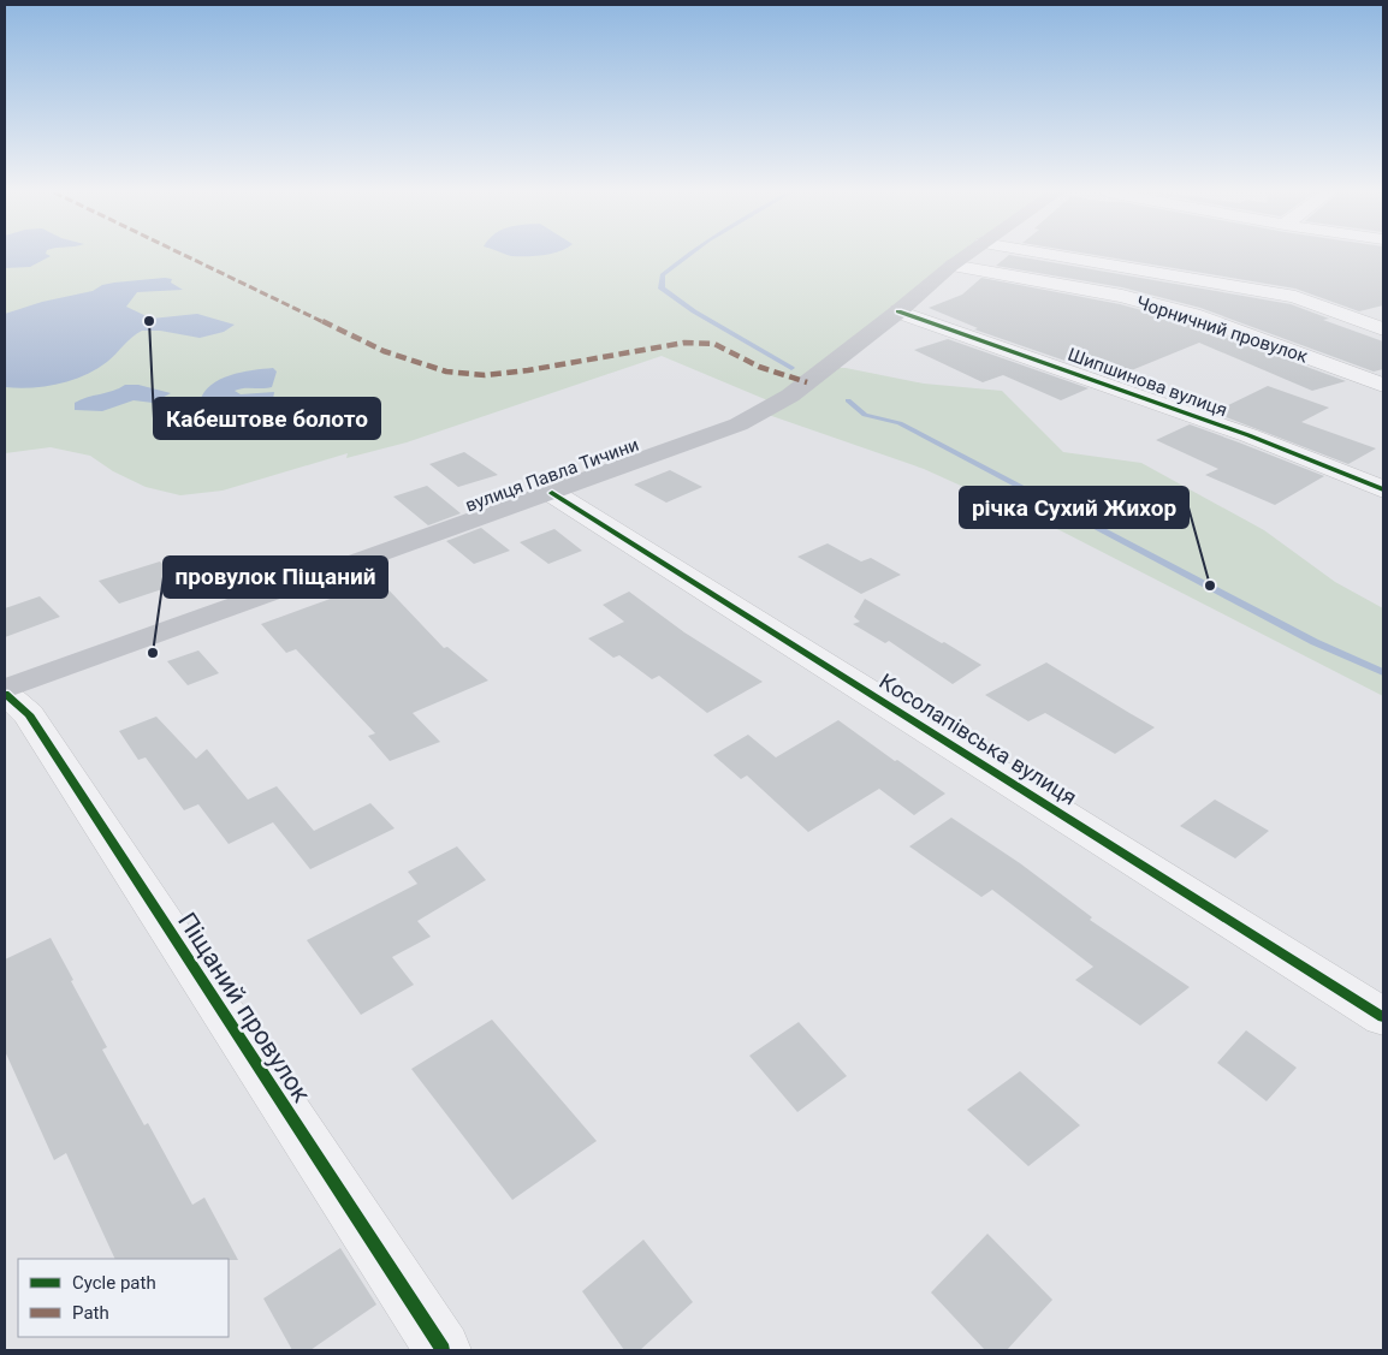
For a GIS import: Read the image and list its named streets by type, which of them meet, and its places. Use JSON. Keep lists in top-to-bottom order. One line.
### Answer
{"streets":{"main road":["вулиця Павла Тичини"],"street":["Чорничний провулок","Шипшинова вулиця","Косолапівська вулиця","Піщаний провулок"]},"crossings":[["Чорничний провулок","вулиця Павла Тичини"],["Шипшинова вулиця","вулиця Павла Тичини"],["вулиця Павла Тичини","Косолапівська вулиця"]],"places":["Кабештове болото","річка Сухий Жихор","провулок Піщаний"],"legend":["Cycle path","Path"]}
